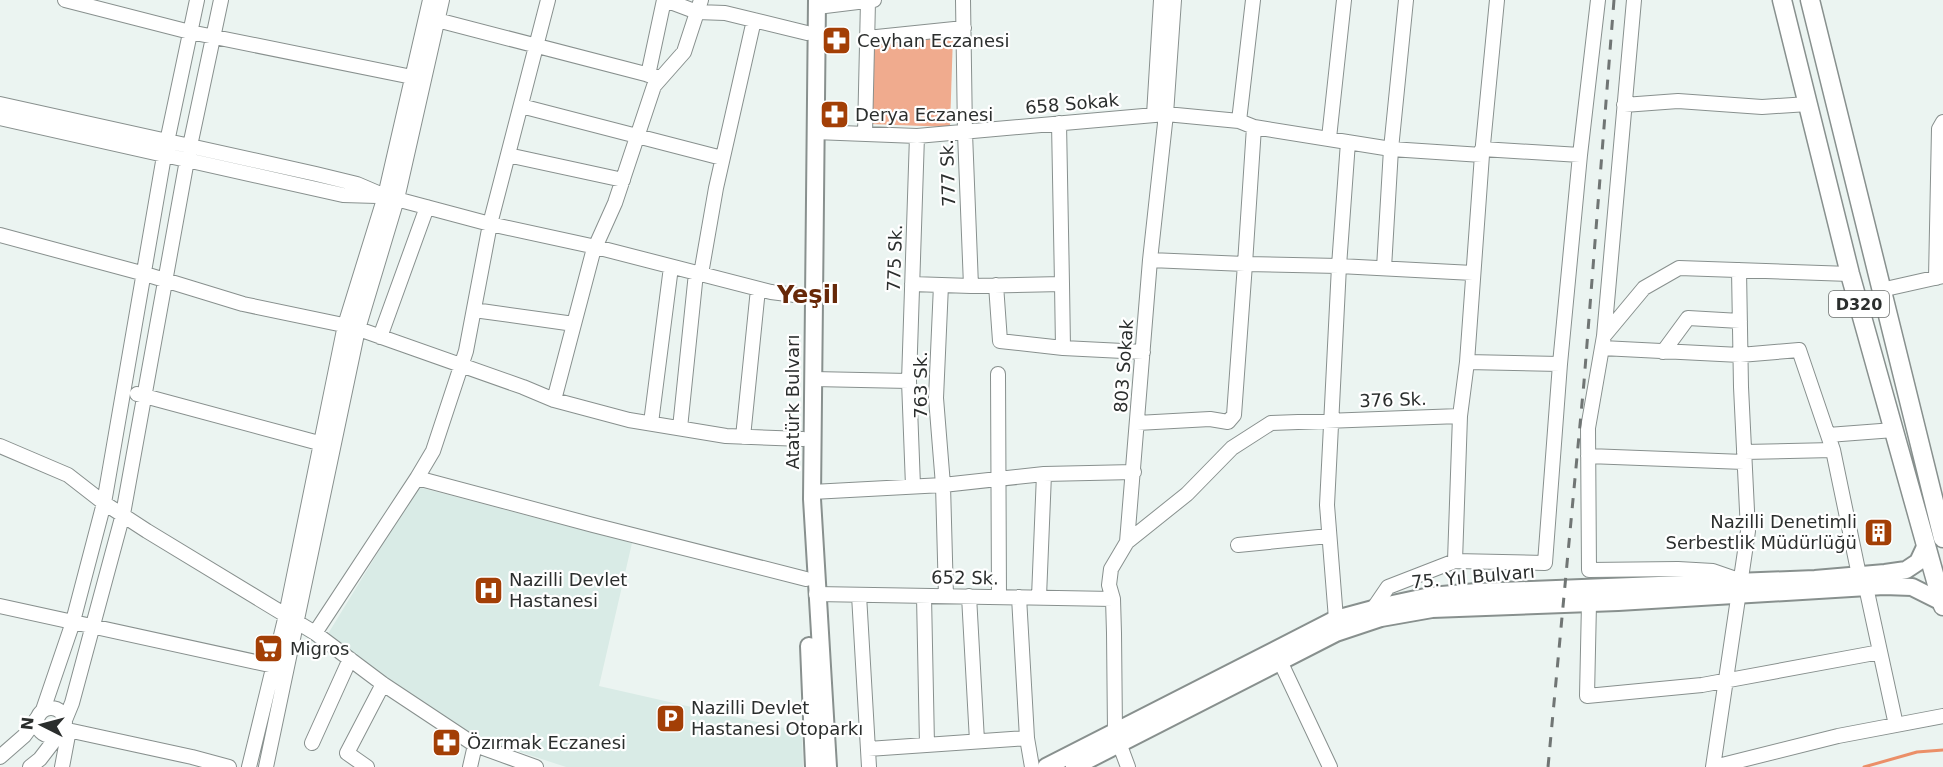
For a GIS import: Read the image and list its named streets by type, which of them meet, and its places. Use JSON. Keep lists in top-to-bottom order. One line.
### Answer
{"streets":{"highway":["D320"],"main road":["Atatürk Bulvarı","75. Yıl Bulvarı"],"street":["658 Sokak","777 Sk.","775 Sk.","803 Sokak","763 Sk.","376 Sk.","652 Sk."]},"crossings":[["658 Sokak","777 Sk."],["658 Sokak","775 Sk."],["658 Sokak","803 Sokak"],["658 Sokak","Atatürk Bulvarı"],["D320","75. Yıl Bulvarı"],["803 Sokak","376 Sk."],["803 Sokak","75. Yıl Bulvarı"],["803 Sokak","652 Sk."],["763 Sk.","652 Sk."],["Atatürk Bulvarı","652 Sk."]],"districts":["Yeşil"],"places":{"pharmacy":["Ceyhan Eczanesi","Derya Eczanesi","Özırmak Eczanesi"],"building":["Nazilli Denetimli Serbestlik Müdürlüğü"],"hospital":["Nazilli Devlet Hastanesi"],"supermarket":["Migros"],"parking":["Nazilli Devlet Hastanesi Otoparkı"]},"north":"left"}
